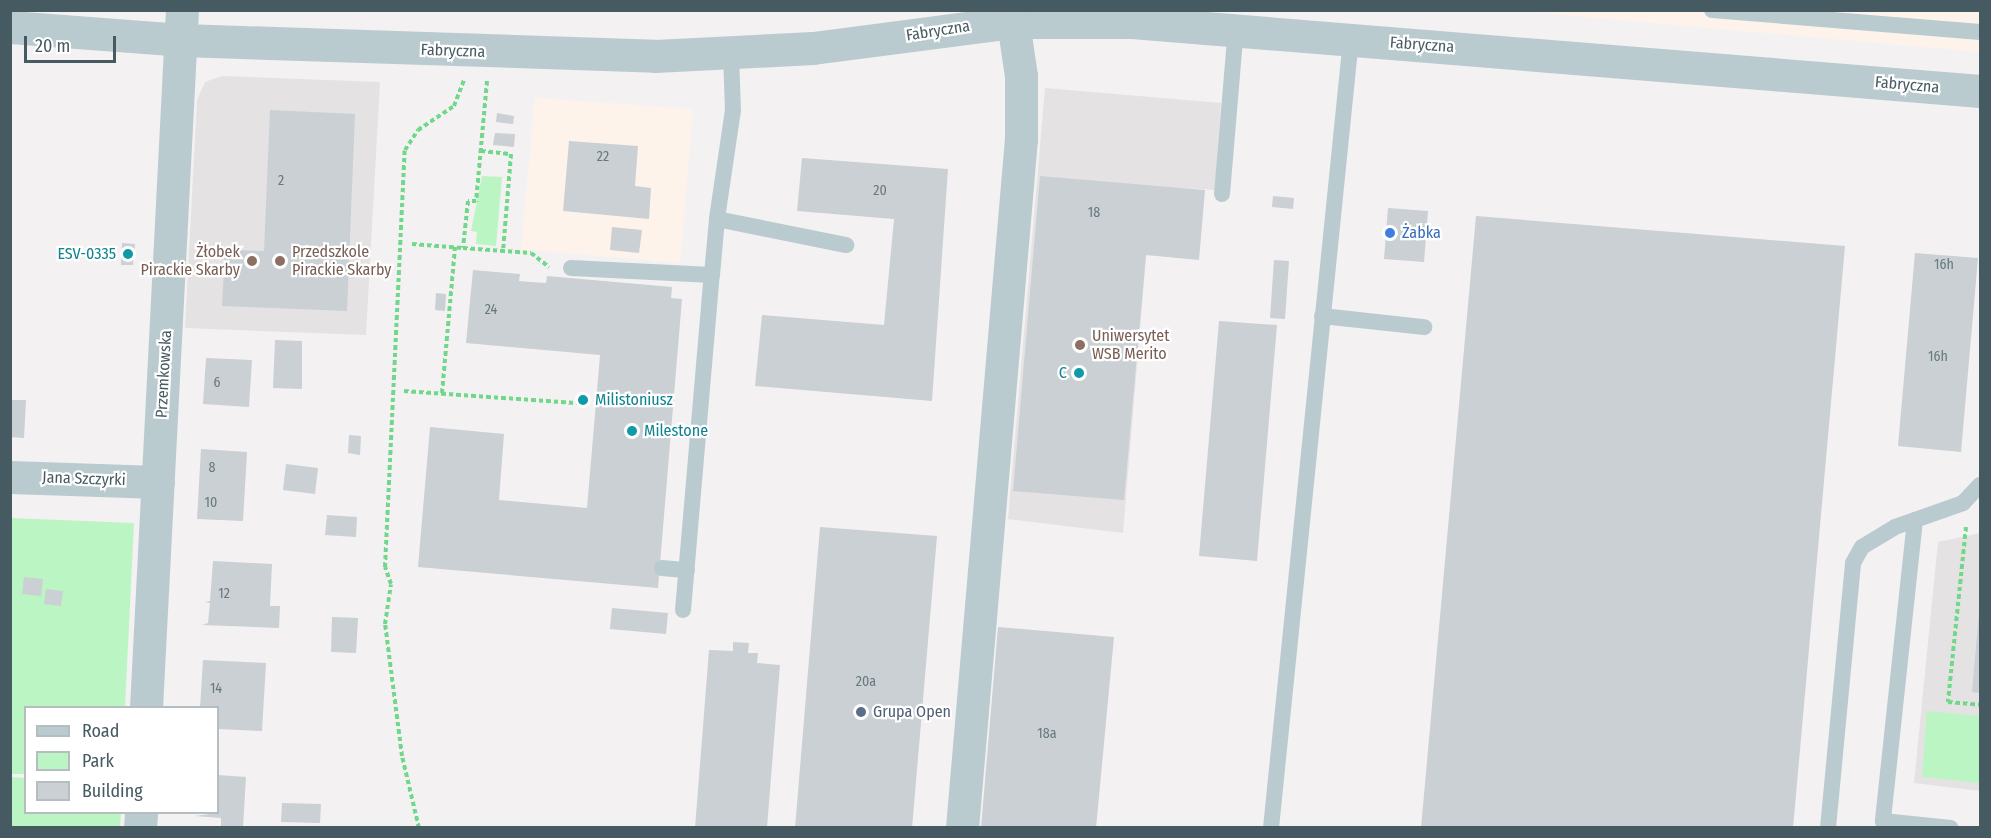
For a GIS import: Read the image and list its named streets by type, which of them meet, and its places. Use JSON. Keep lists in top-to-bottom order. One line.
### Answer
{"streets":{"street":["Fabryczna","Przemkowska","Jana Szczyrki"]},"crossings":[["Fabryczna","Przemkowska"],["Przemkowska","Jana Szczyrki"]],"places":["Żabka","ESV-0335","Żłobek Pirackie Skarby","Przedszkole Pirackie Skarby","Uniwersytet WSB Merito","C","Milistoniusz","Milestone","Grupa Open"],"house_numbers":["22","2","20","18","16h","24","16h","6","8","10","12","20a","14","18a"],"legend":["Road","Park","Building"],"scale_bar":"20 m"}
